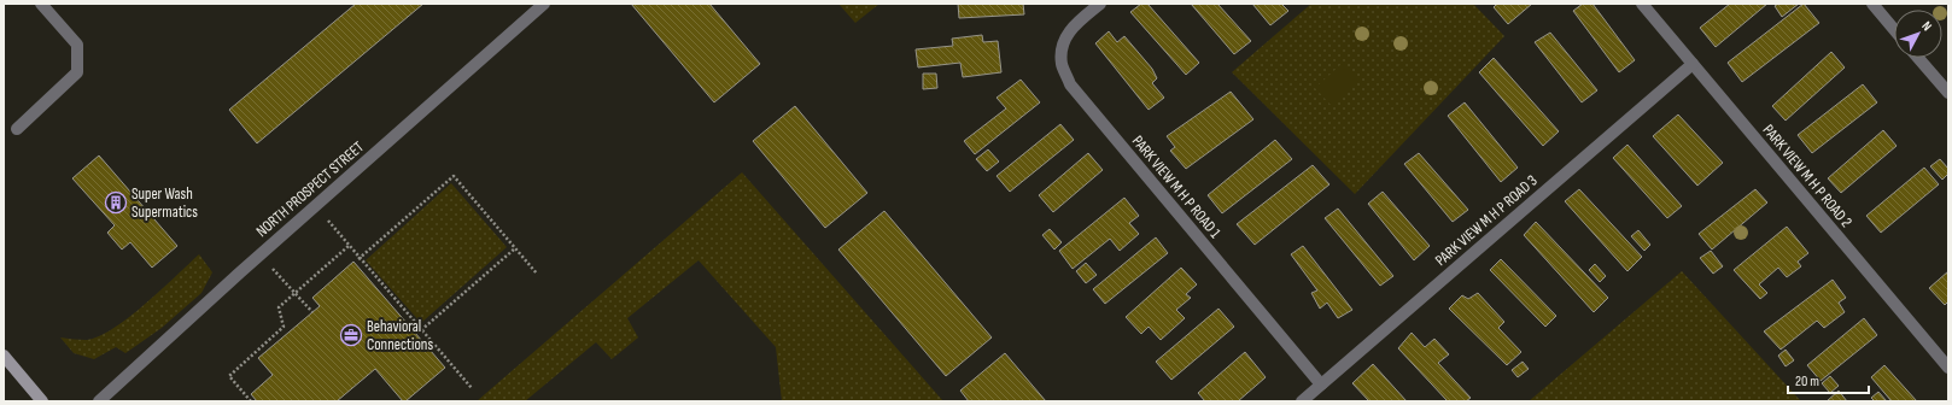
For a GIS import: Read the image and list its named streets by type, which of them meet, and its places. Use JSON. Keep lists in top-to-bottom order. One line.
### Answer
{"streets":{"street":["PARK VIEW M H P ROAD 2","PARK VIEW M H P ROAD 1","NORTH PROSPECT STREET","PARK VIEW M H P ROAD 3"]},"crossings":[["PARK VIEW M H P ROAD 2","PARK VIEW M H P ROAD 3"],["PARK VIEW M H P ROAD 1","PARK VIEW M H P ROAD 3"]],"places":{"building":["Super Wash Supermatics"],"office":["Behavioral Connections"]},"scale_bar":"20 m","north":"top right"}
